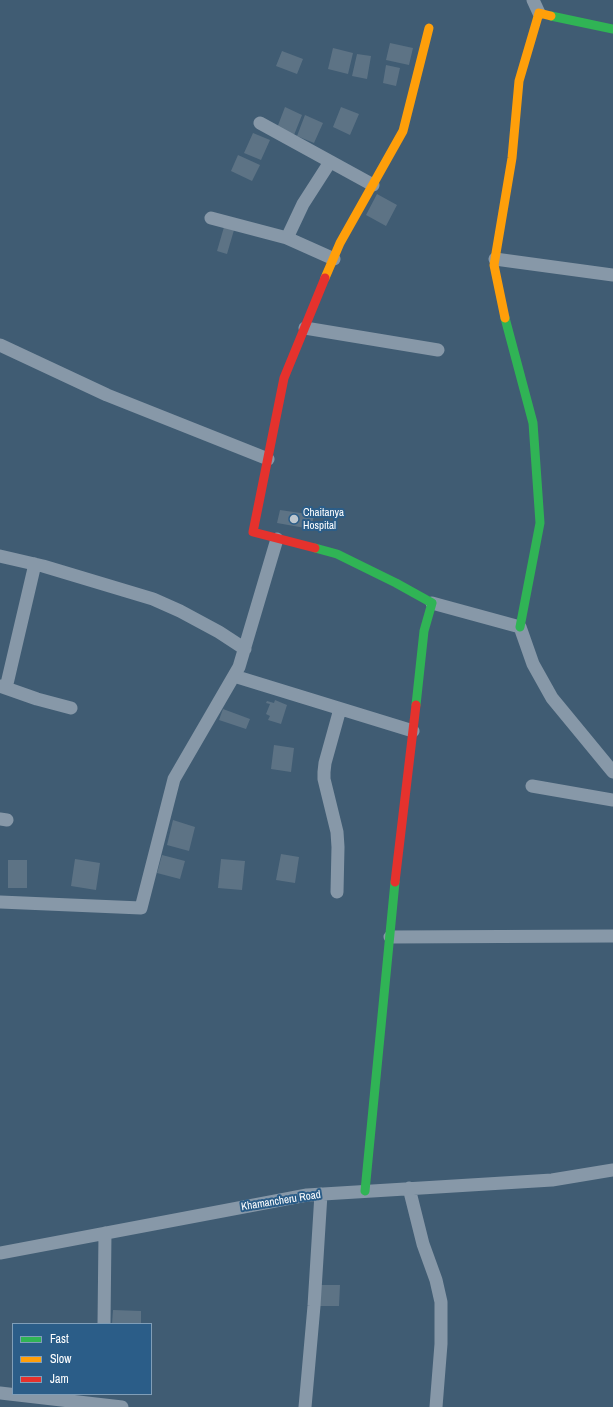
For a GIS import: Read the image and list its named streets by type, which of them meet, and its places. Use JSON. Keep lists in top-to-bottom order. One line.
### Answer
{"streets":{"street":["Khamancheru Road"]},"places":["Chaitanya Hospital"],"legend":["Fast","Slow","Jam"]}
